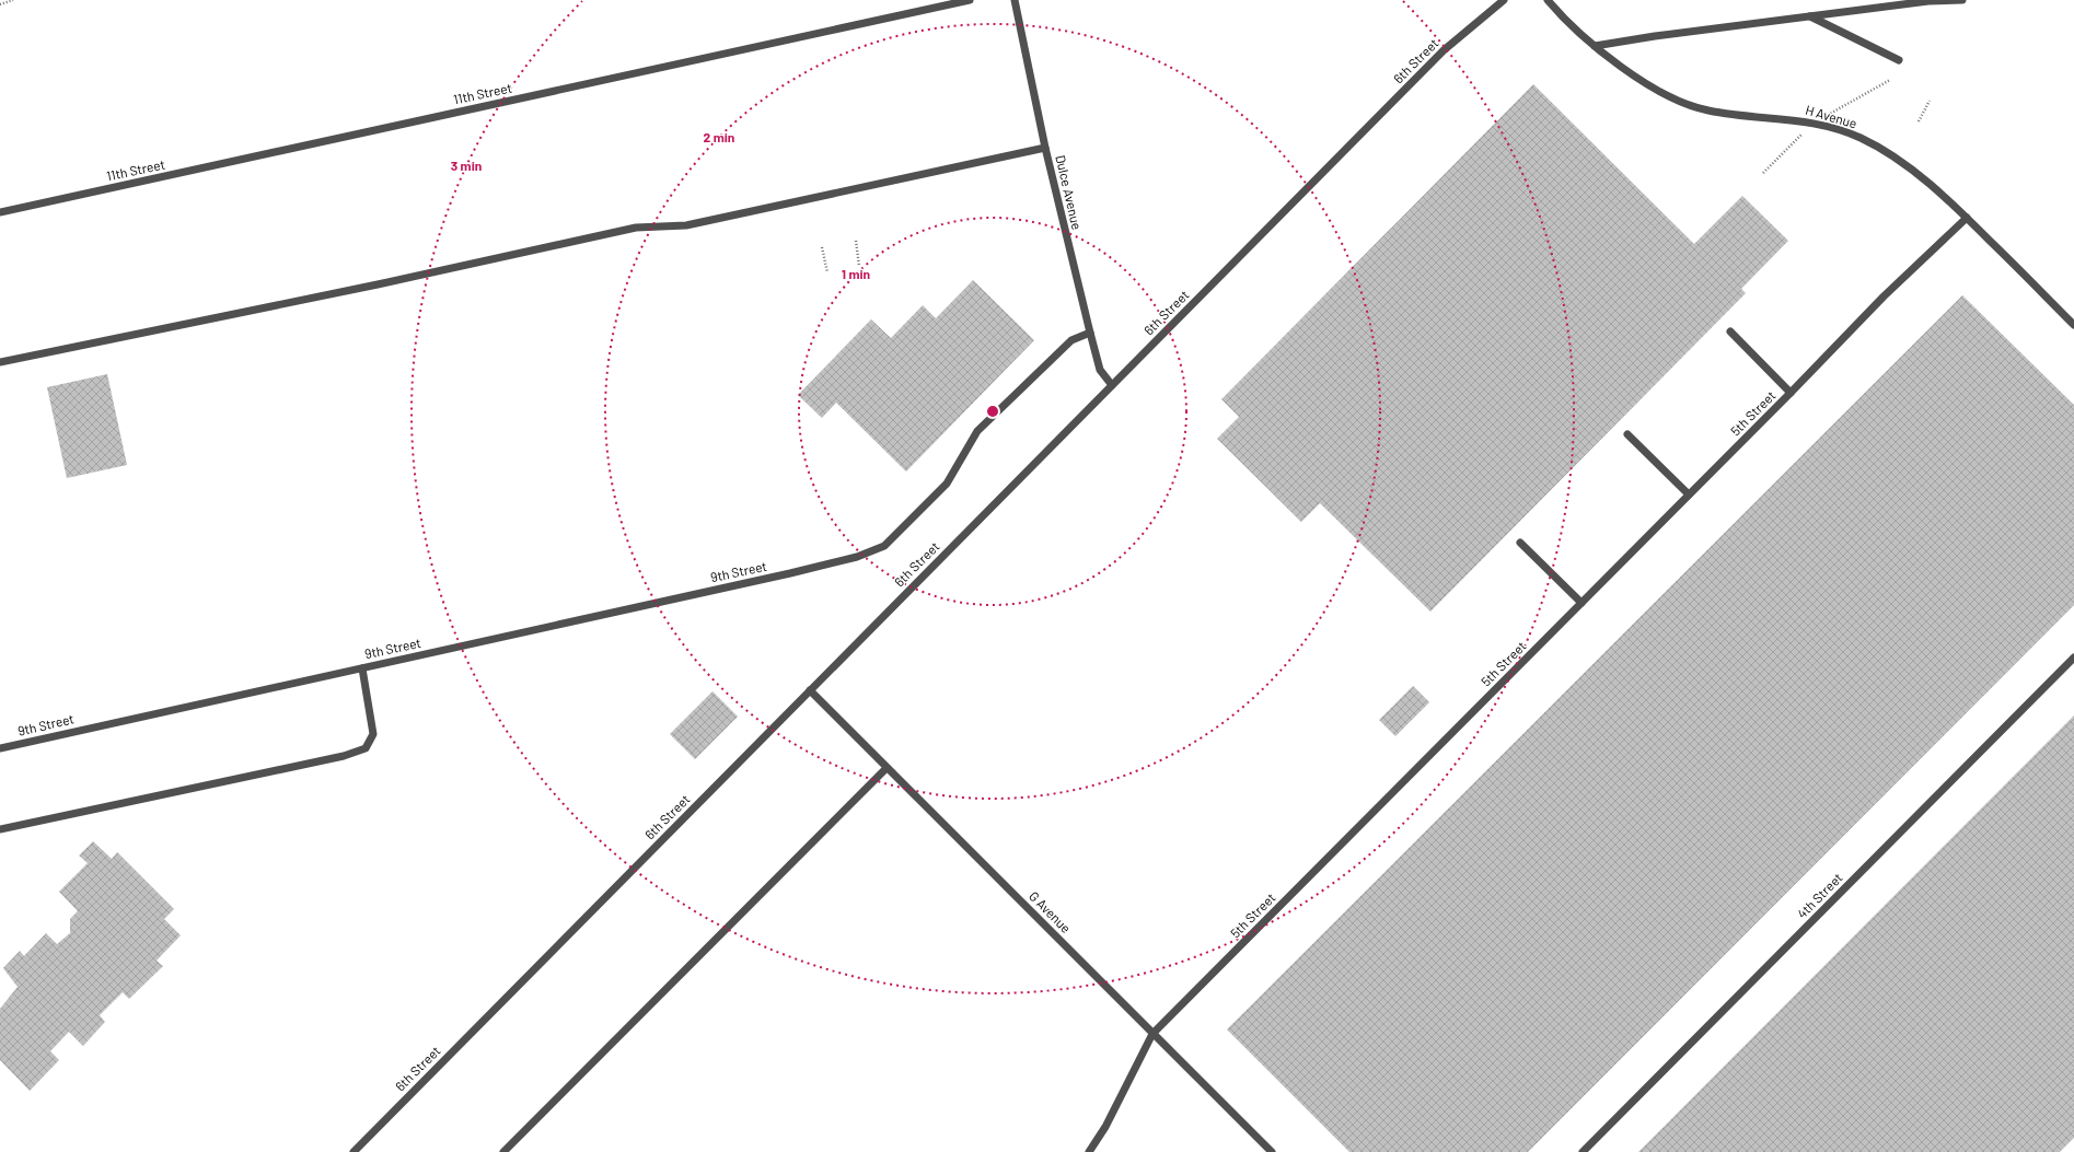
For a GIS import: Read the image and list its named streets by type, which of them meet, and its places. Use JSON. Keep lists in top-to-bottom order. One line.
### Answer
{"streets":{"lane":["6th Street","11th Street","H Avenue","Dulce Avenue","5th Street","9th Street","4th Street","G Avenue"]},"crossings":[["6th Street","Dulce Avenue"],["6th Street","G Avenue"],["H Avenue","5th Street"],["Dulce Avenue","9th Street"],["5th Street","G Avenue"]],"rings":["2 min","3 min","1 min"]}
